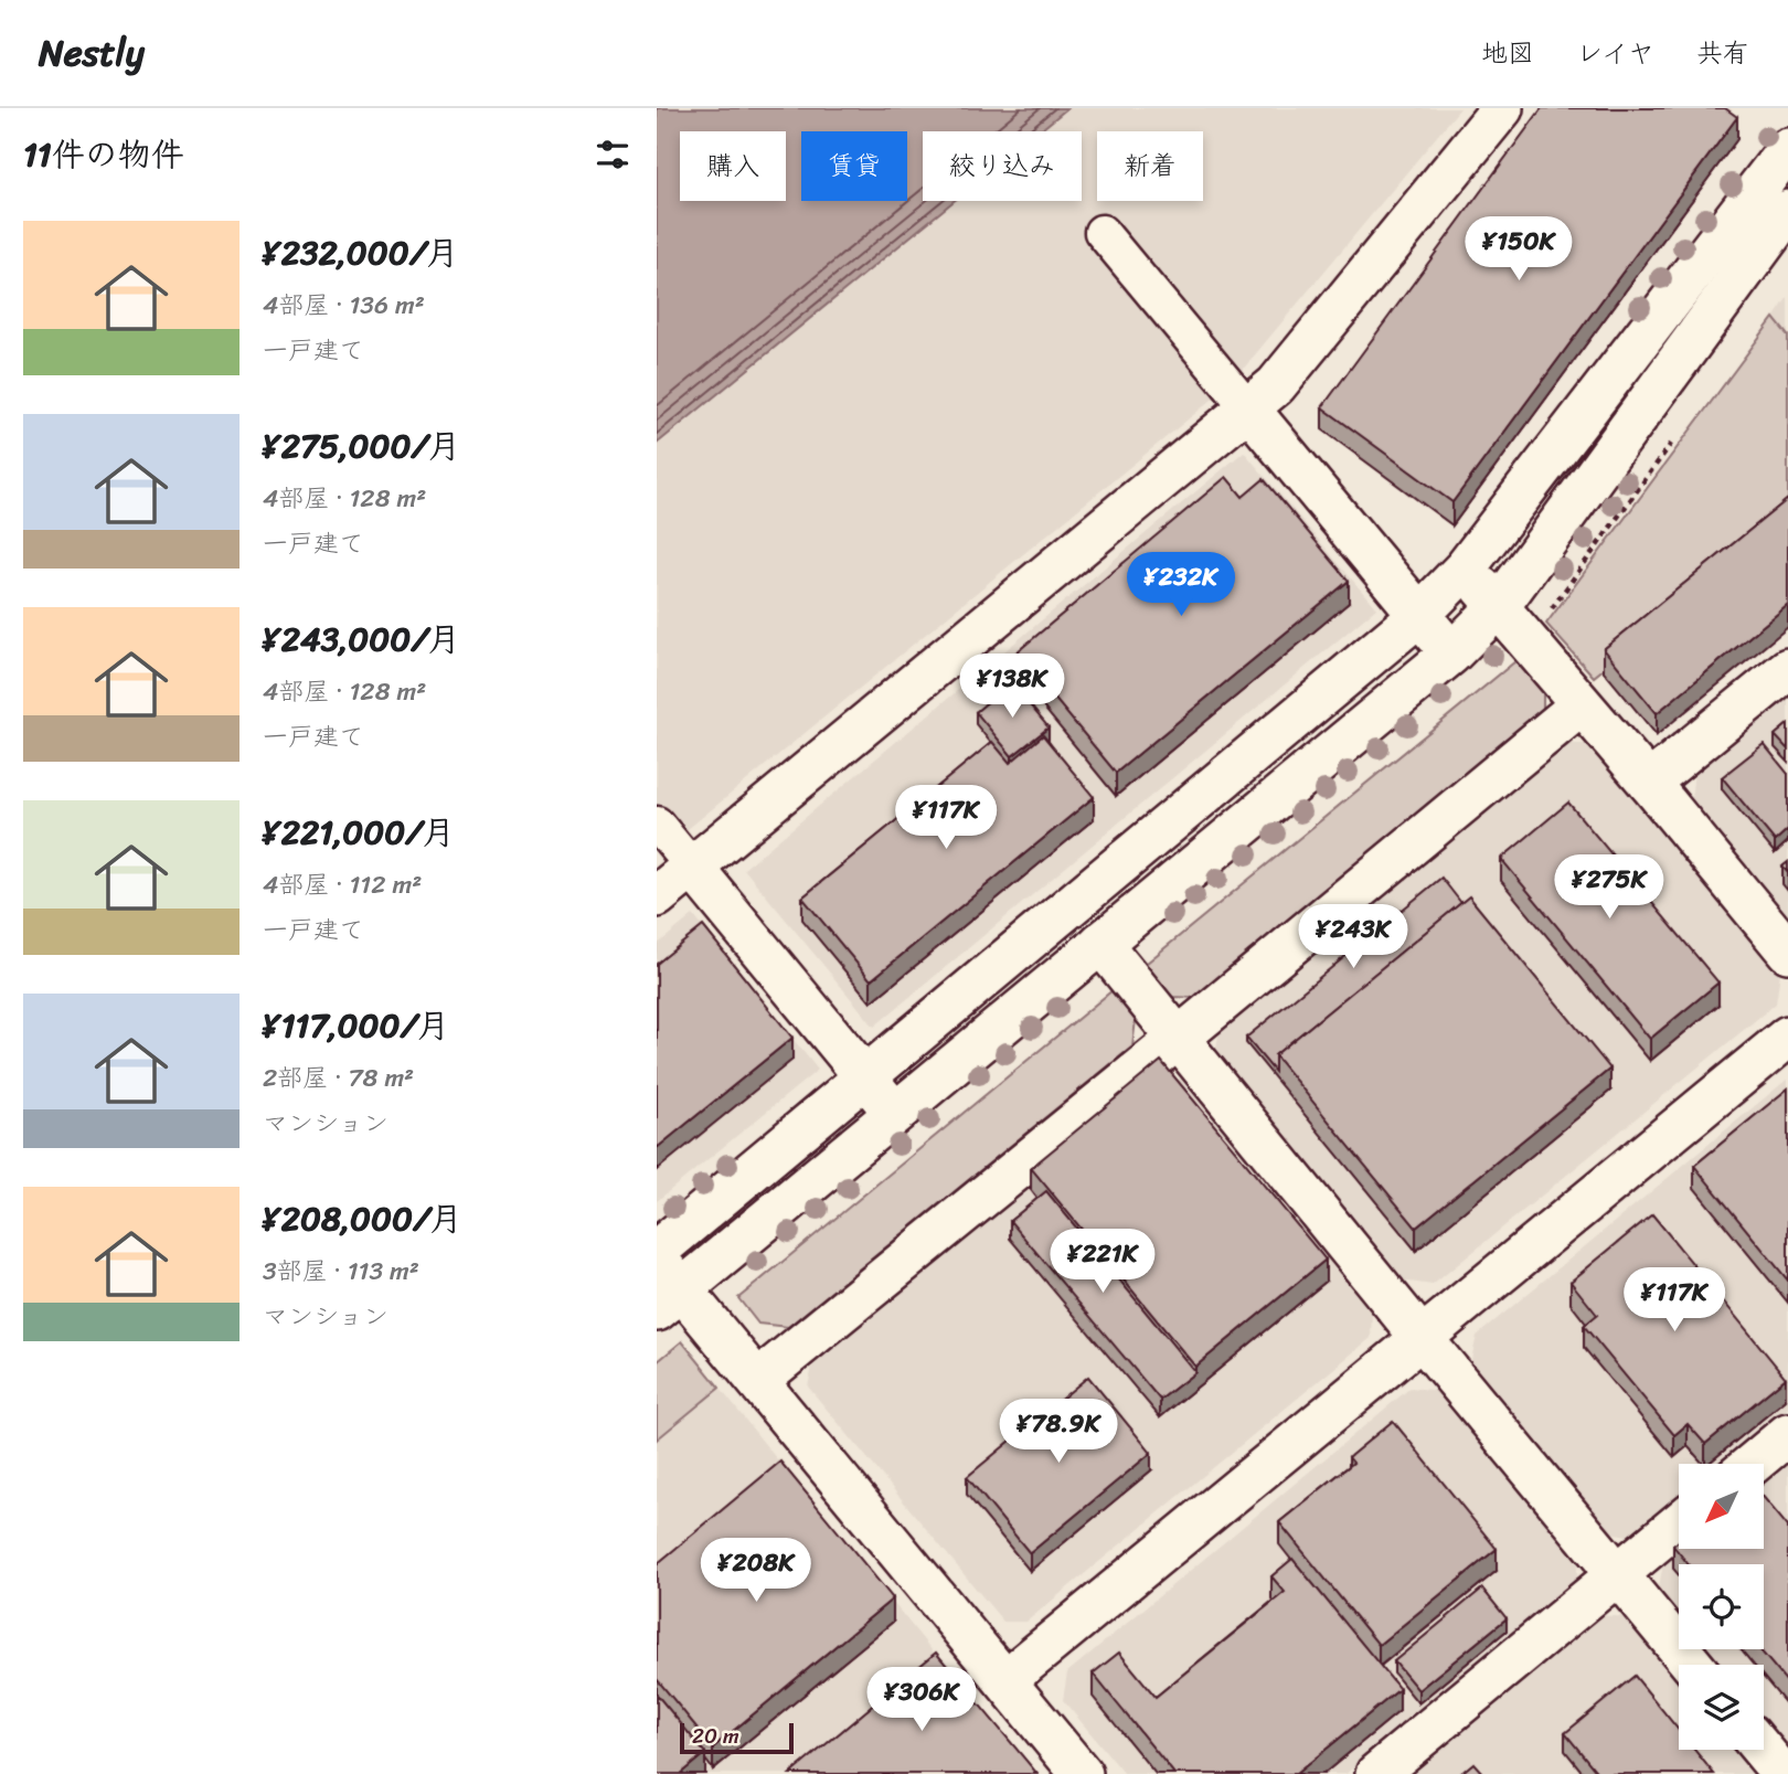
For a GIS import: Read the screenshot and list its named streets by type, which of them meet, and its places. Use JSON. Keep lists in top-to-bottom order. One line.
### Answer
{"scale_bar":"20 m","north":"bottom left","page":{"header":"Nestly","nav":["地図","レイヤ","共有"],"heading":"11件の物件","chip":["購入","賃貸","絞り込み","新着"],"list":[{"name":"¥232,000/月","note":"4部屋 · 136 m² · 一戸建て"},{"name":"¥275,000/月","note":"4部屋 · 128 m² · 一戸建て"},{"name":"¥243,000/月","note":"4部屋 · 128 m² · 一戸建て"},{"name":"¥221,000/月","note":"4部屋 · 112 m² · 一戸建て"},{"name":"¥117,000/月","note":"2部屋 · 78 m² · マンション"},{"name":"¥208,000/月","note":"3部屋 · 113 m² · マンション"}],"price":["¥150K","¥232K","¥138K","¥117K","¥275K","¥243K","¥221K","¥117K","¥78.9K","¥208K","¥306K"],"scale":"20 m"}}
